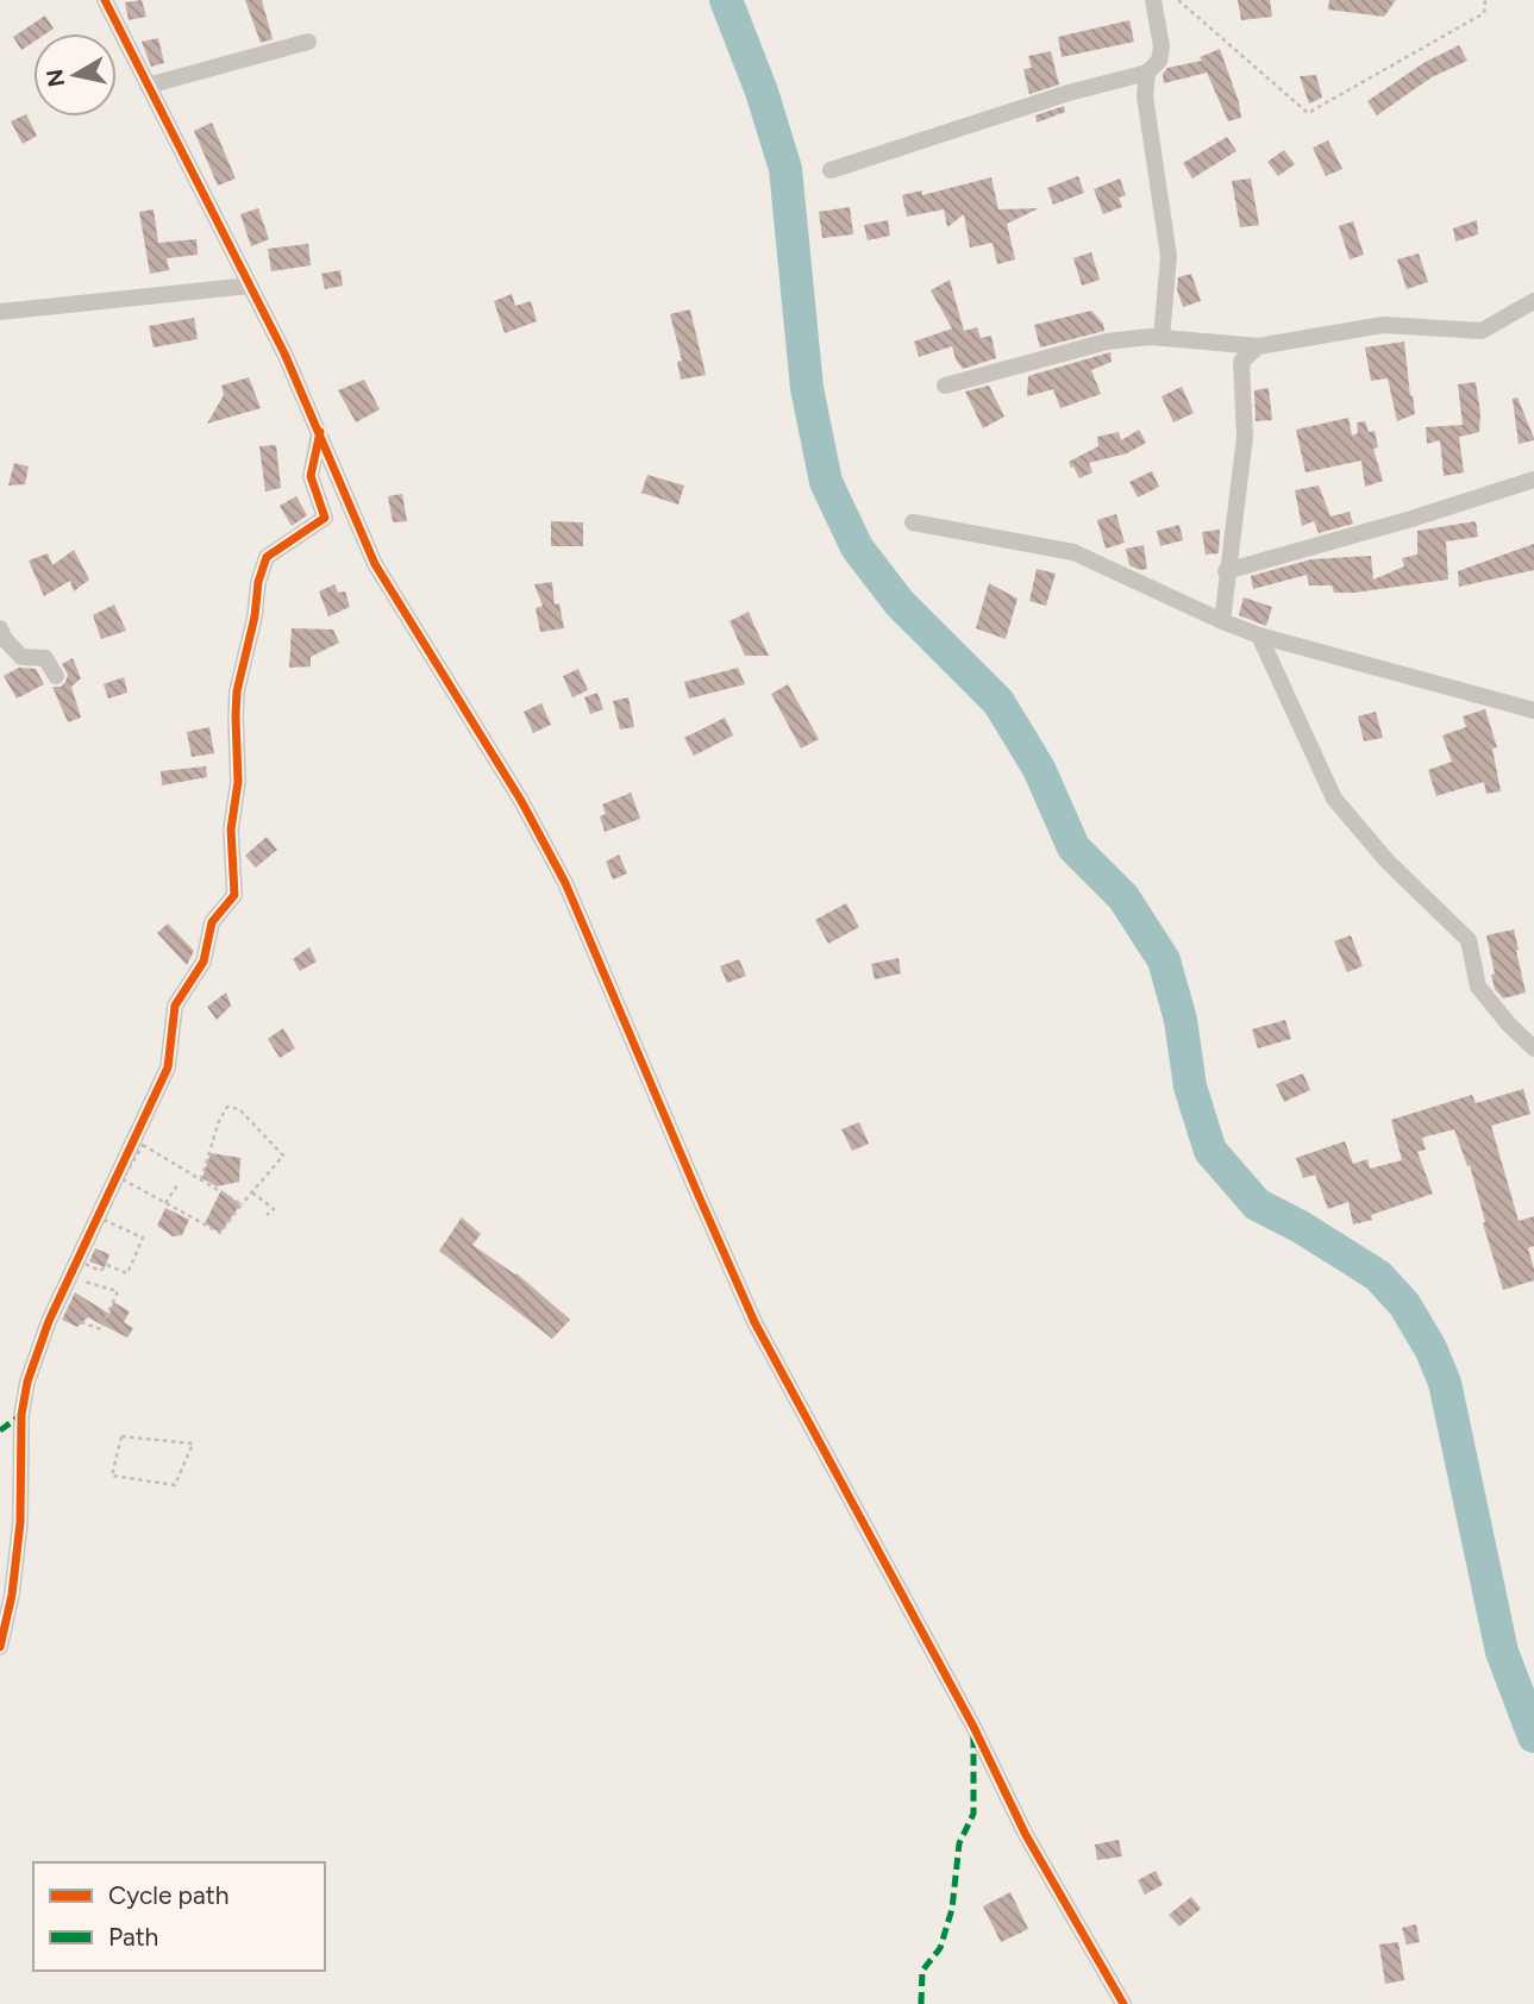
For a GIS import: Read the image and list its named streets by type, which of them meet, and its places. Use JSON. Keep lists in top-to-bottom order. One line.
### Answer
{"legend":["Cycle path","Path"],"north":"left"}
